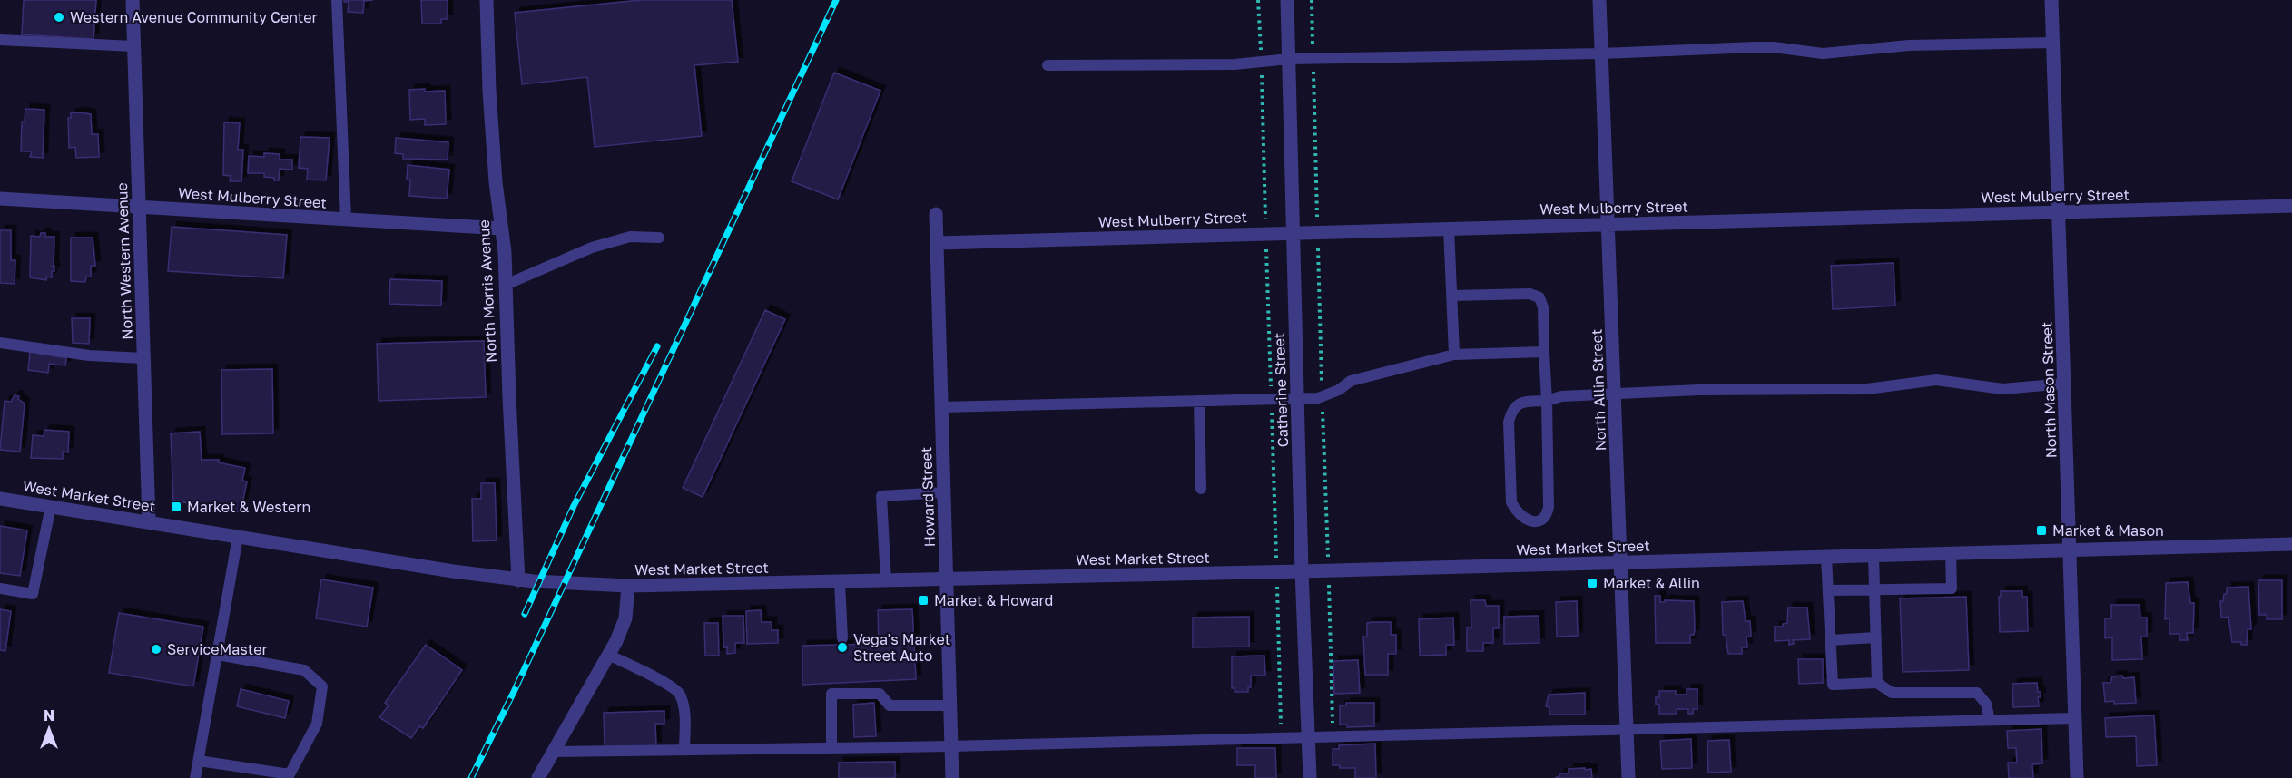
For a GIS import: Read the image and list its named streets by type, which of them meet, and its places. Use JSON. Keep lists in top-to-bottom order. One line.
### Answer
{"streets":{"street":["West Mulberry Street","North Western Avenue","North Morris Avenue","Catherine Street","North Allin Street","North Mason Street","West Market Street","Howard Street"]},"crossings":[["West Mulberry Street","North Western Avenue"],["West Mulberry Street","North Morris Avenue"],["West Mulberry Street","Catherine Street"],["West Mulberry Street","North Allin Street"],["West Mulberry Street","North Mason Street"],["West Mulberry Street","Howard Street"],["North Western Avenue","West Market Street"],["North Morris Avenue","West Market Street"],["Catherine Street","West Market Street"],["North Allin Street","West Market Street"],["North Mason Street","West Market Street"],["West Market Street","Howard Street"]],"places":{"other":["Western Avenue Community Center","Vega's Market Street Auto","ServiceMaster"],"transit":["Market & Western","Market & Mason","Market & Allin","Market & Howard"]},"north":"top"}
